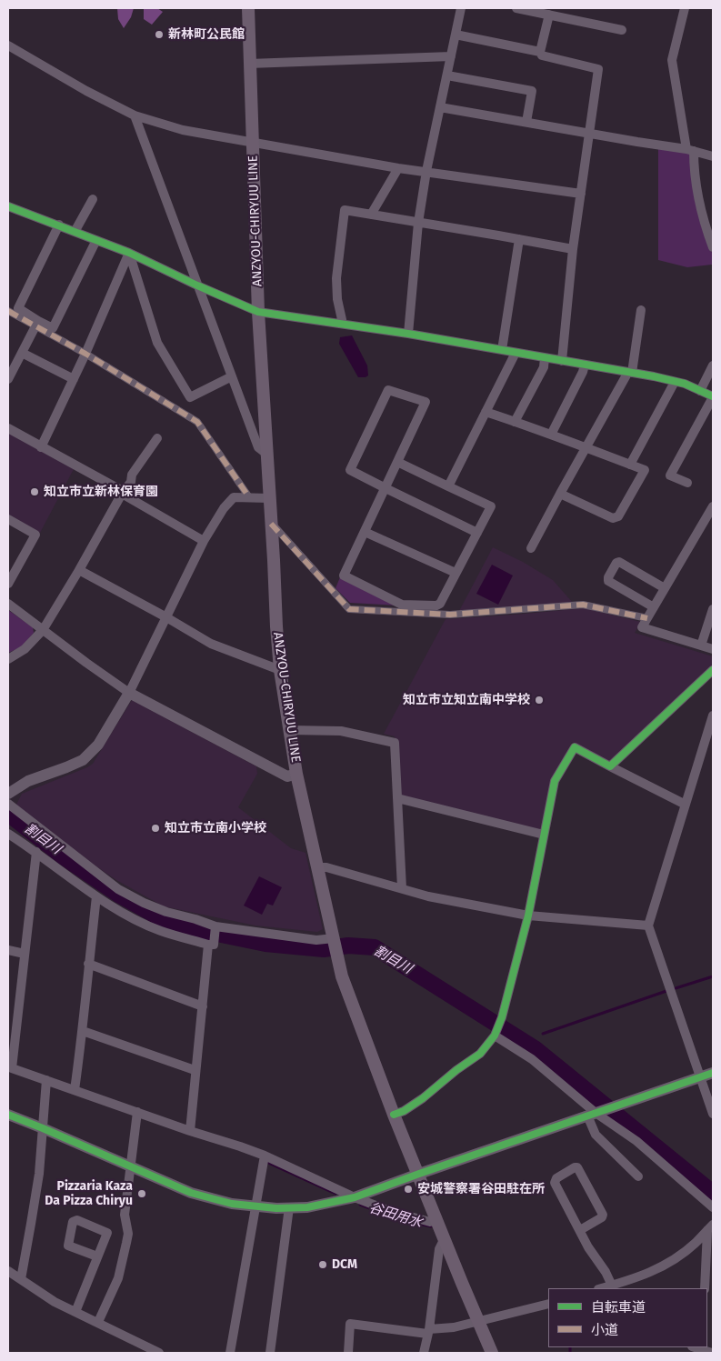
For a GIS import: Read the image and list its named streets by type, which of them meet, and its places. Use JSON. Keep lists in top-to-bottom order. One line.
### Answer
{"streets":{"main road":["ANZYOU-CHIRYUU LINE"]},"water":["割目川","谷田用水"],"places":["新林町公民館","知立市立新林保育園","知立市立知立南中学校","知立市立南小学校","安城警察署谷田駐在所","Pizzaria Kaza Da Pizza Chiryu","DCM"],"legend":["自転車道","小道"]}
